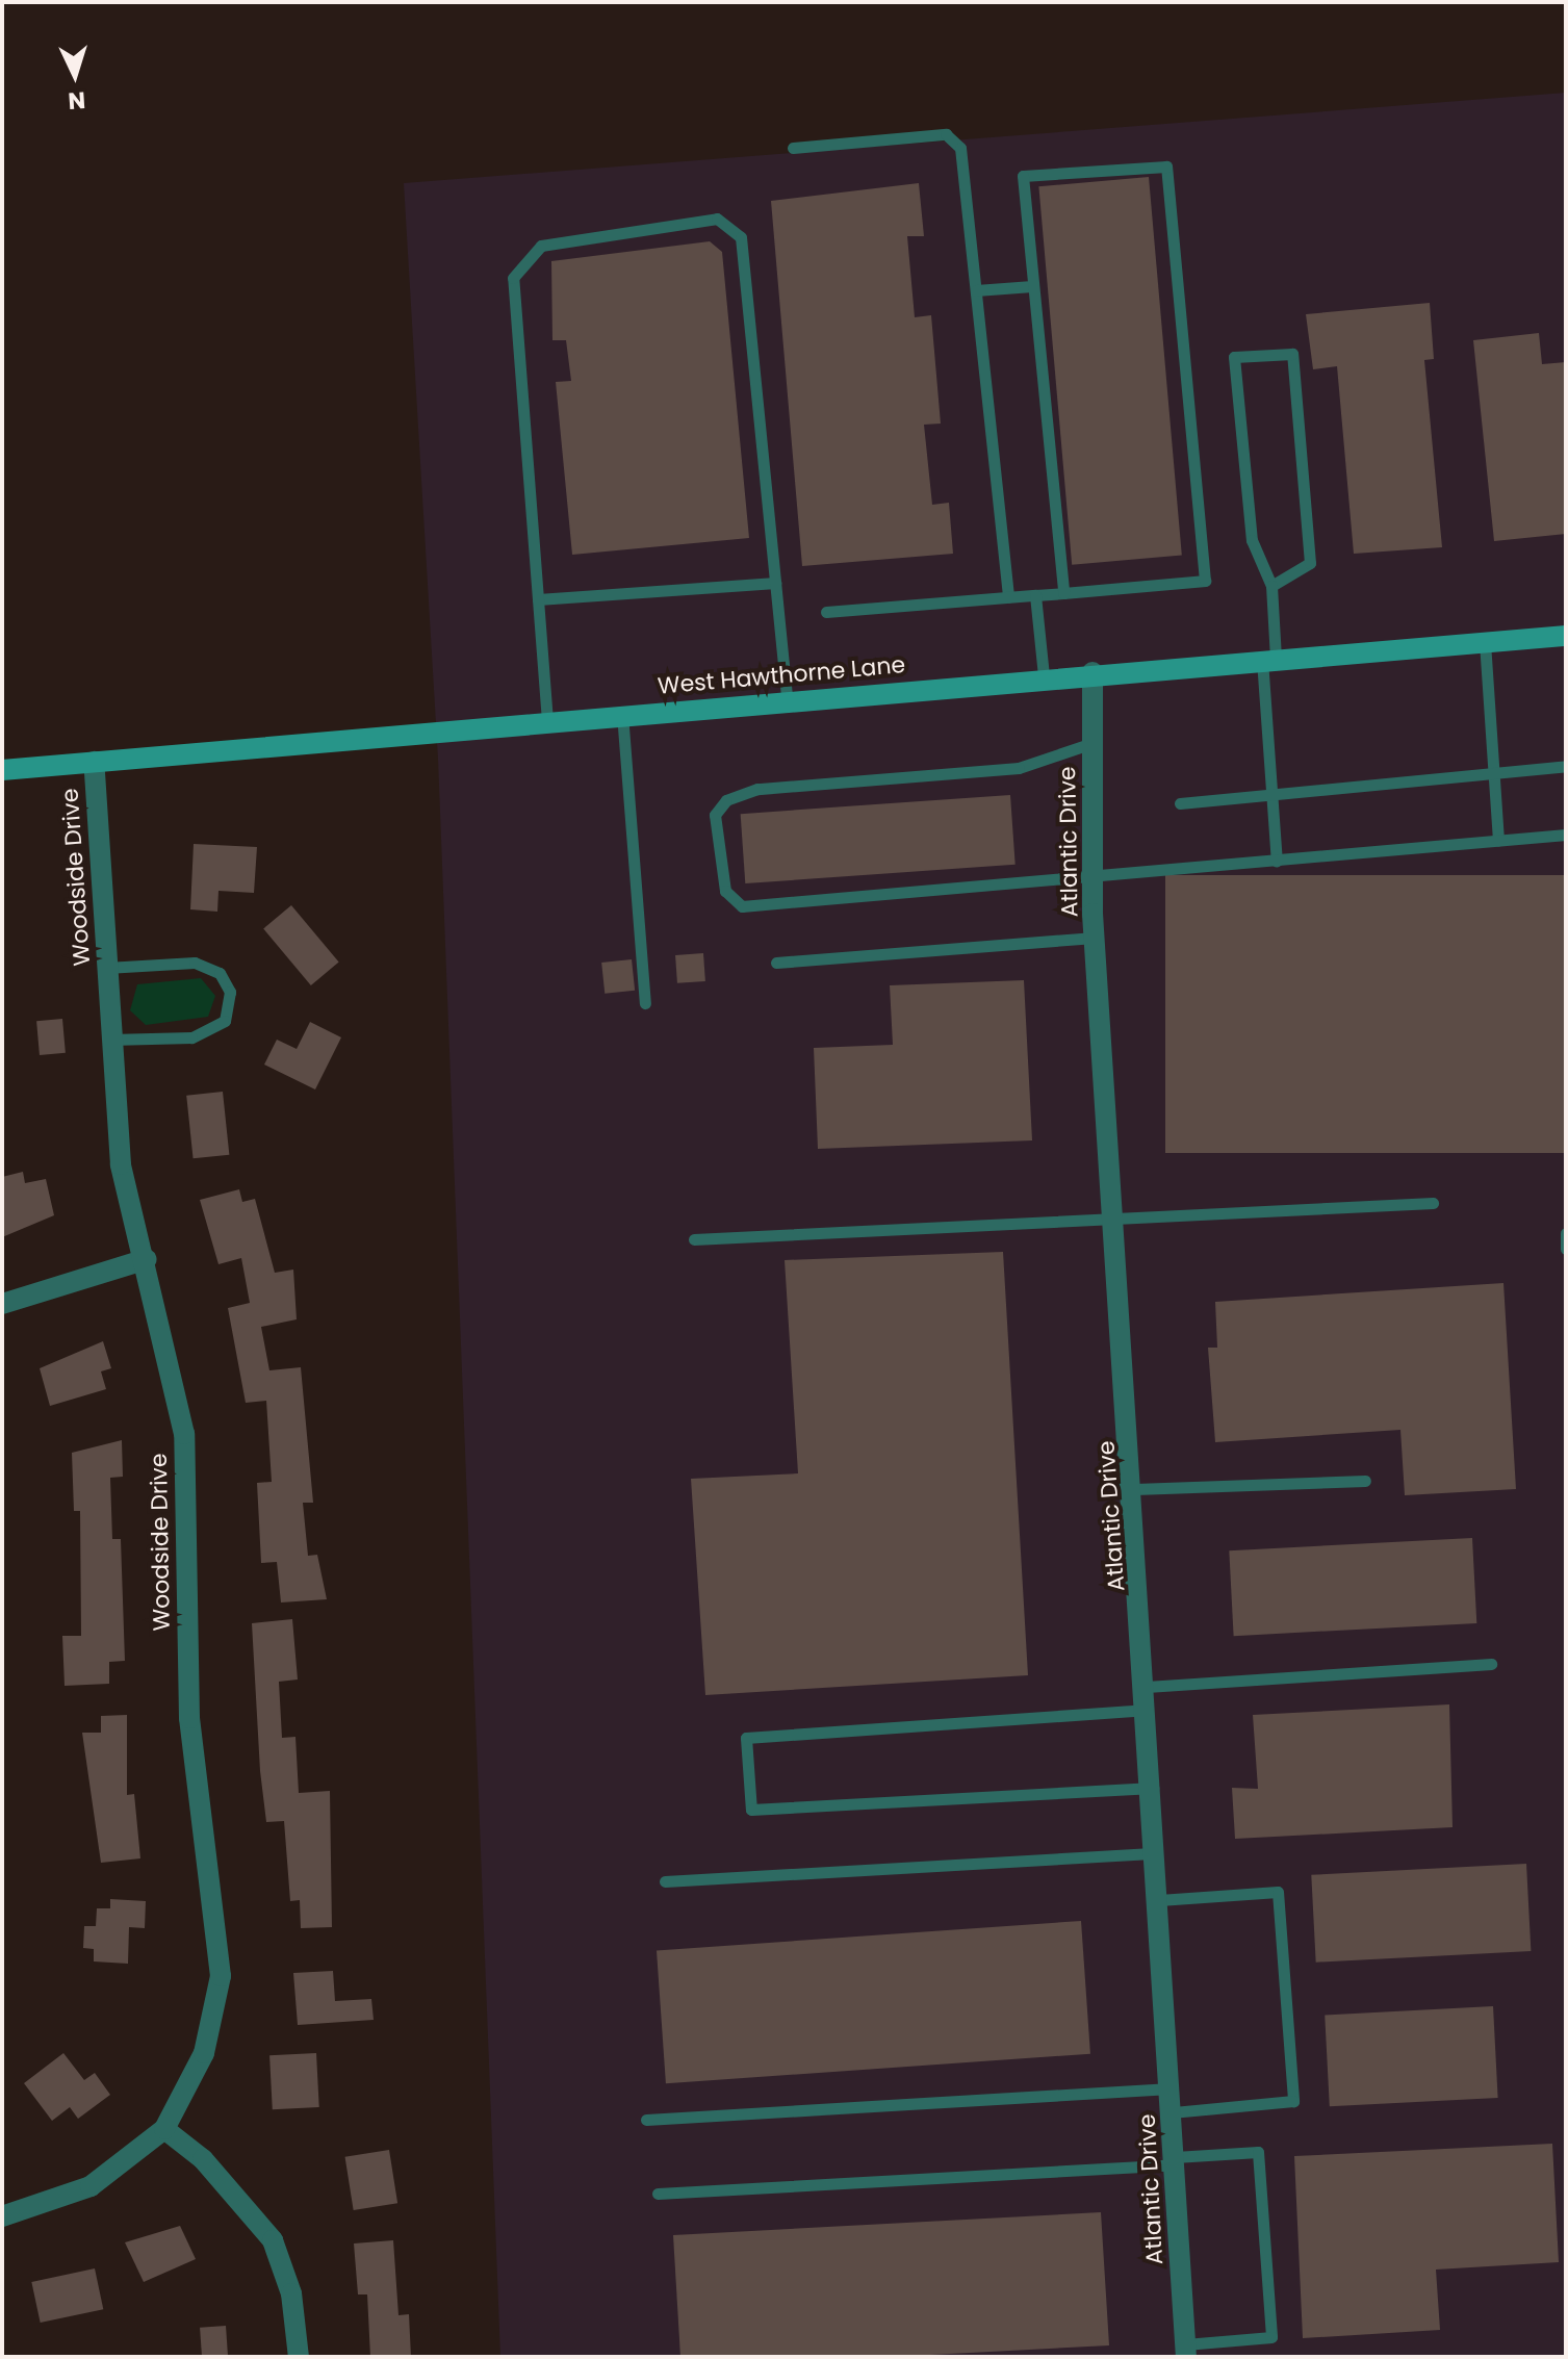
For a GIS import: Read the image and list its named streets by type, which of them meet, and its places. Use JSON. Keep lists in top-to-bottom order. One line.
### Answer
{"streets":{"street":["West Hawthorne Lane","Atlantic Drive","Woodside Drive"]},"crossings":[["West Hawthorne Lane","Atlantic Drive"],["West Hawthorne Lane","Woodside Drive"]],"north":"bottom"}
